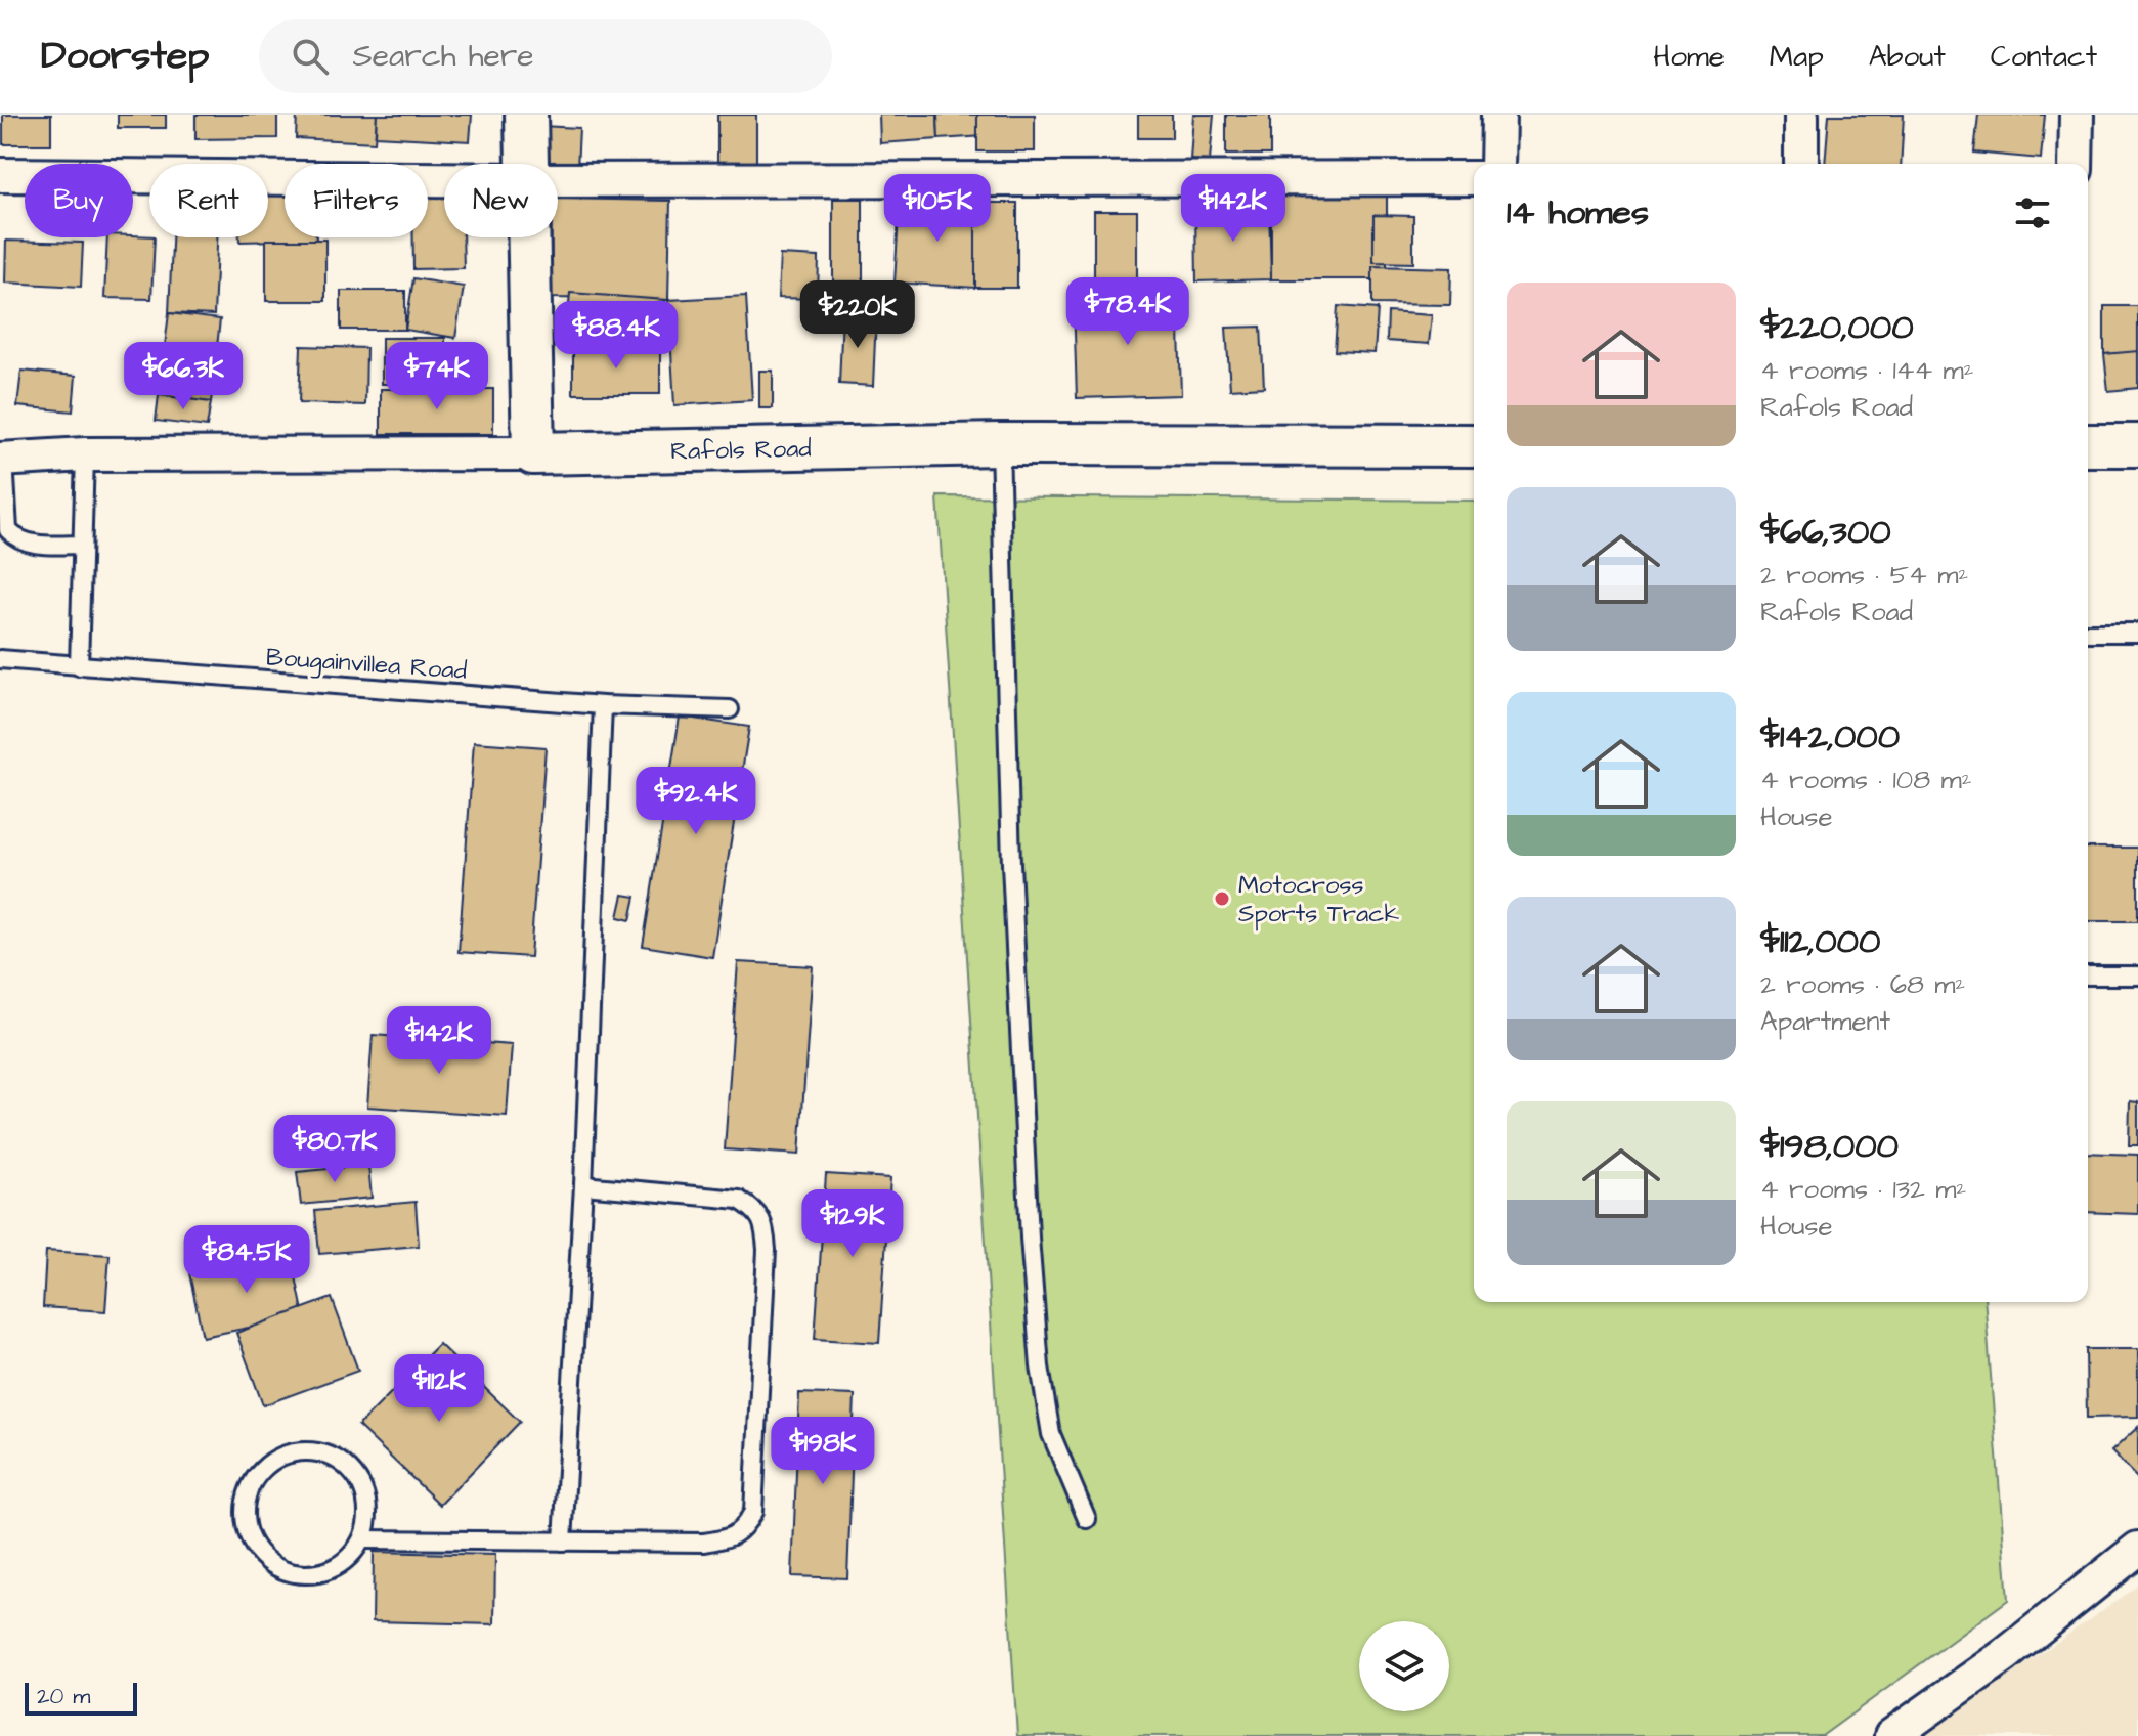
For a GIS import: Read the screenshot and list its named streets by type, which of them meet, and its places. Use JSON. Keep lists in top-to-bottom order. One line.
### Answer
{"streets":{"street":["Rafols Road"],"lane":["Bougainvillea Road"]},"places":["Motocross Sports Track"],"scale_bar":"20 m","page":{"header":"Doorstep","search":"Search here","nav":["Home","Map","About","Contact"],"chip":["Buy","Rent","Filters","New"],"heading":"14 homes","price":["$105K","$142K","$78.4K","$220K","$88.4K","$66.3K","$74K","$92.4K","$142K","$80.7K","$129K","$84.5K","$112K","$198K"],"list":[{"name":"$220,000","note":"4 rooms · 144 m² · Rafols Road"},{"name":"$66,300","note":"2 rooms · 54 m² · Rafols Road"},{"name":"$142,000","note":"4 rooms · 108 m² · House"},{"name":"$112,000","note":"2 rooms · 68 m² · Apartment"},{"name":"$198,000","note":"4 rooms · 132 m² · House"}],"scale":"20 m"}}
